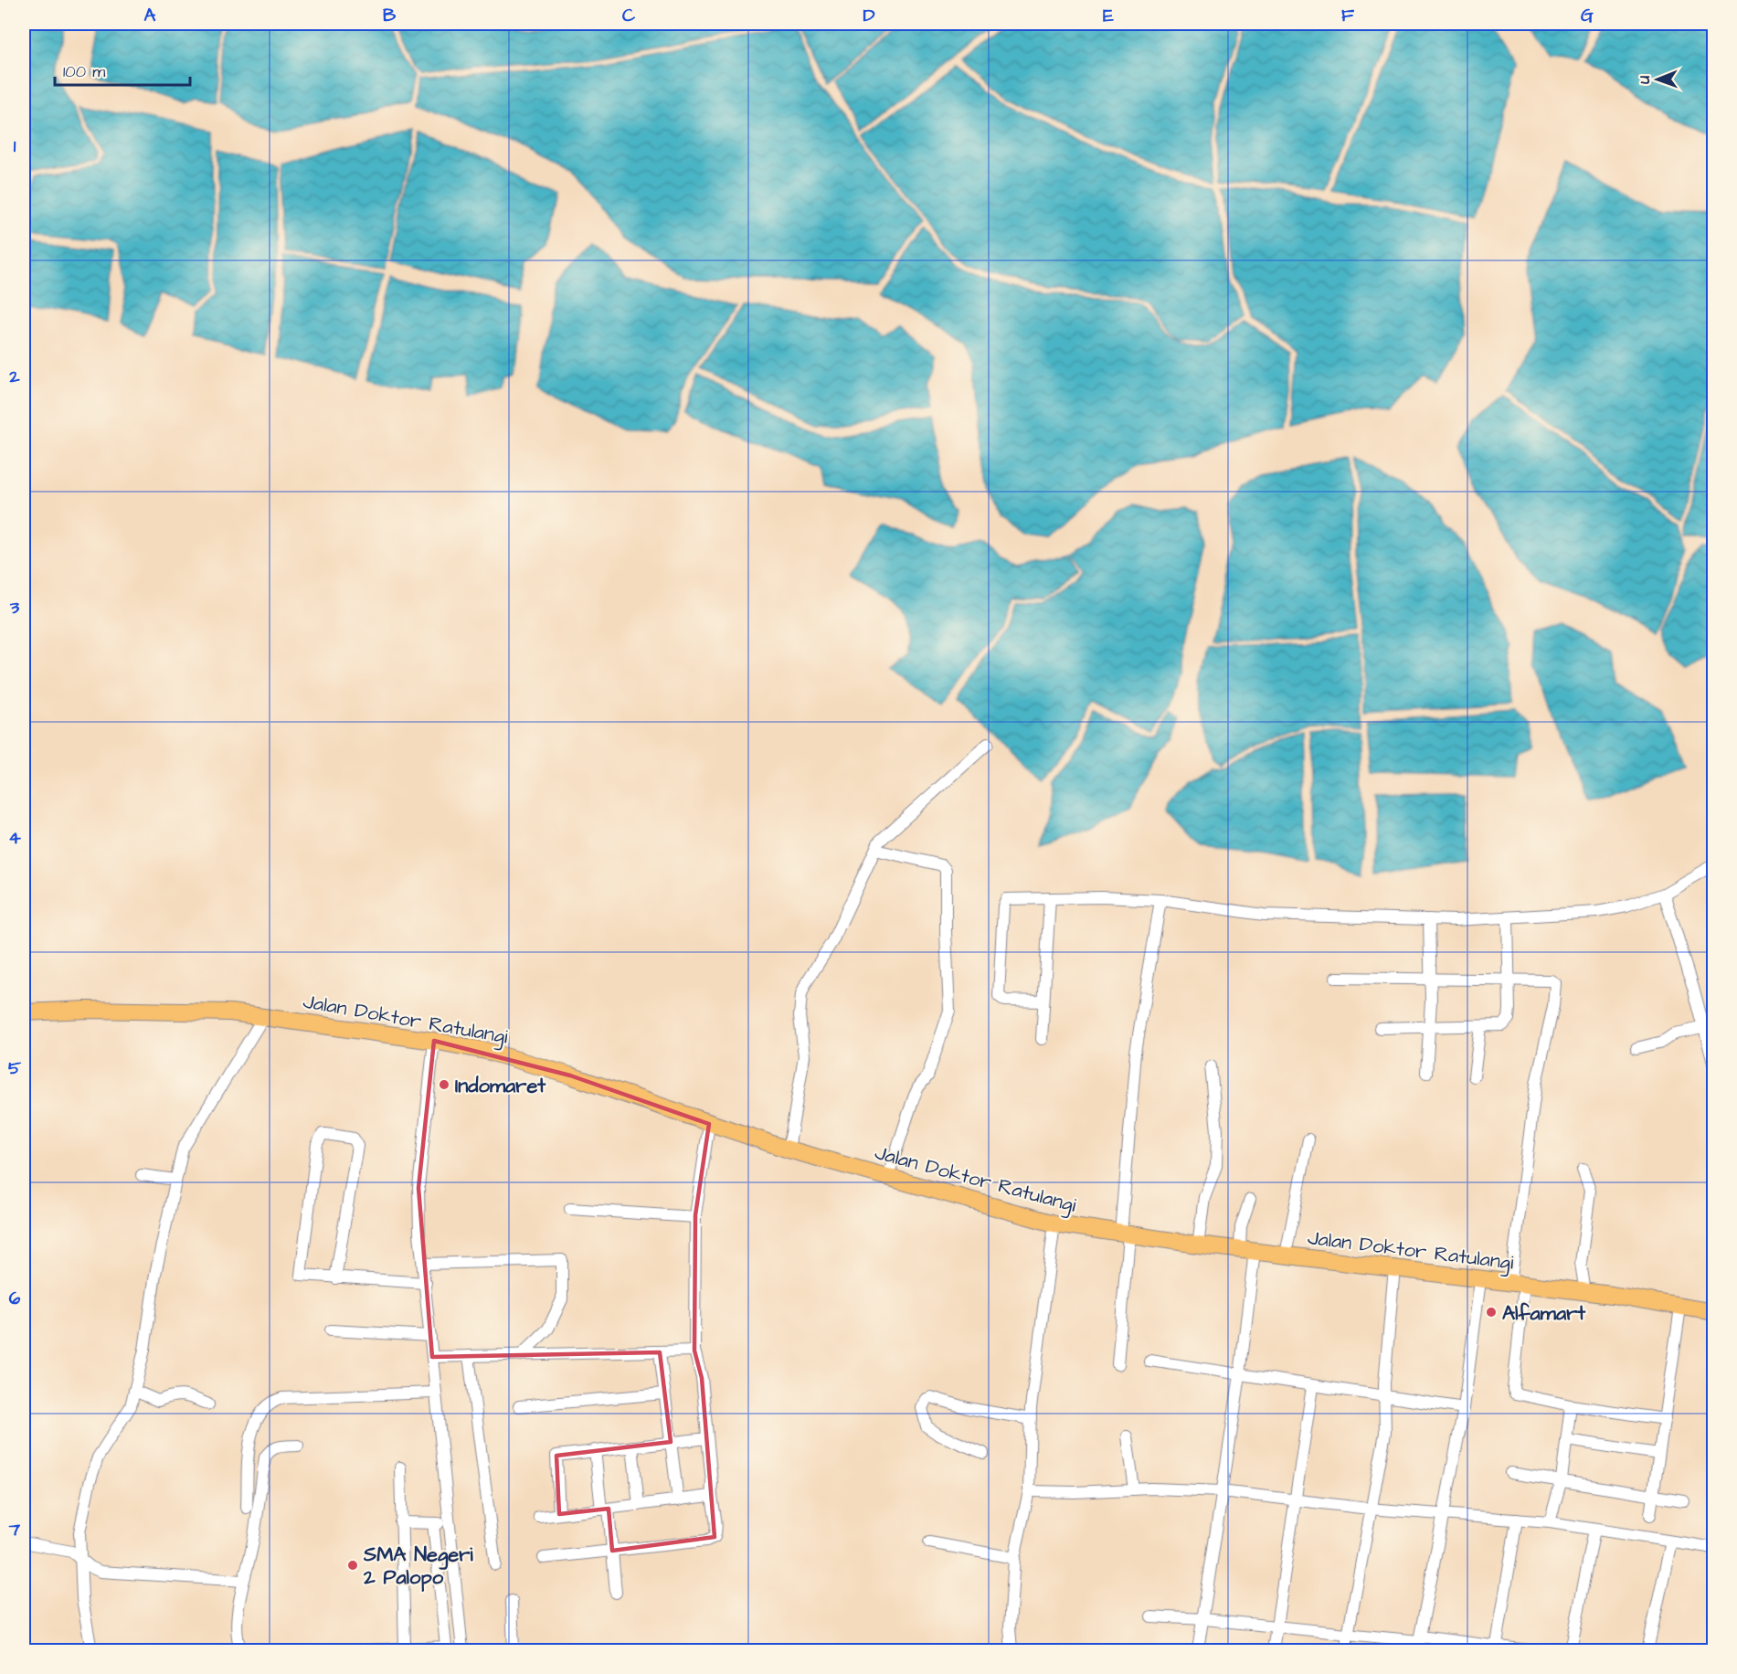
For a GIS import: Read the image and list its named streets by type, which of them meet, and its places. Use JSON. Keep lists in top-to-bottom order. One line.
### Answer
{"streets":{"highway":["Jalan Doktor Ratulangi"]},"places":["Indomaret","Alfamart","SMA Negeri 2 Palopo"],"scale_bar":"100 m","north":"left","grid":{"columns":["A","B","C","D","E","F","G"],"rows":["1","2","3","4","5","6","7"]}}
